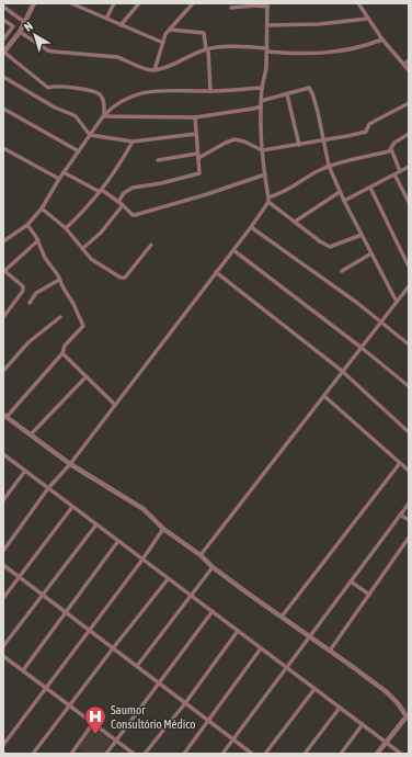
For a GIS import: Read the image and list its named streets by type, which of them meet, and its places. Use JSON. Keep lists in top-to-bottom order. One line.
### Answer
{"places":{"hospital":["Saumor Consultório Médico"]},"north":"top left"}
